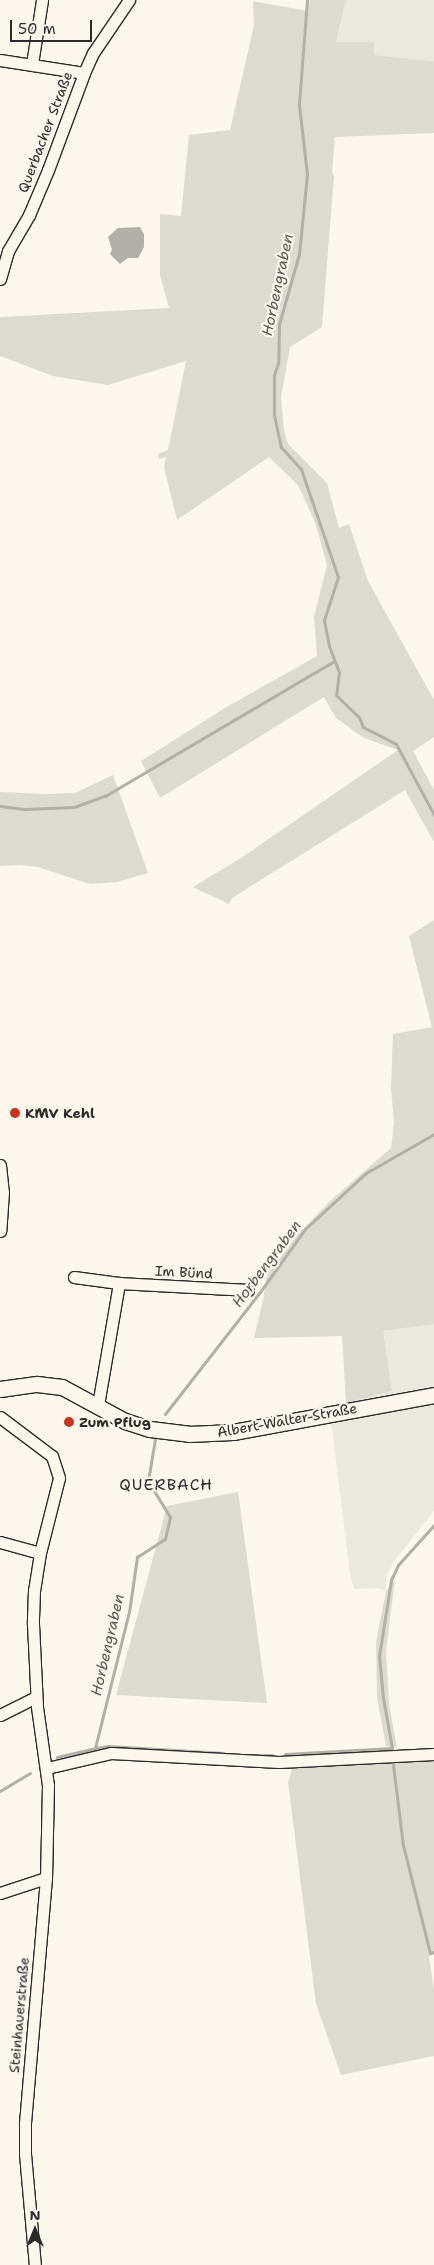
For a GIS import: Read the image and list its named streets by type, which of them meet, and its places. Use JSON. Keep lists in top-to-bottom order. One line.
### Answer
{"streets":{"street":["Querbacher Straße","Im Bünd","Albert-Walter-Straße","Steinhauerstraße"]},"districts":["QUERBACH"],"water":["Horbengraben"],"places":["KMV Kehl","Zum Pflug"],"scale_bar":"50 m","north":"top"}
